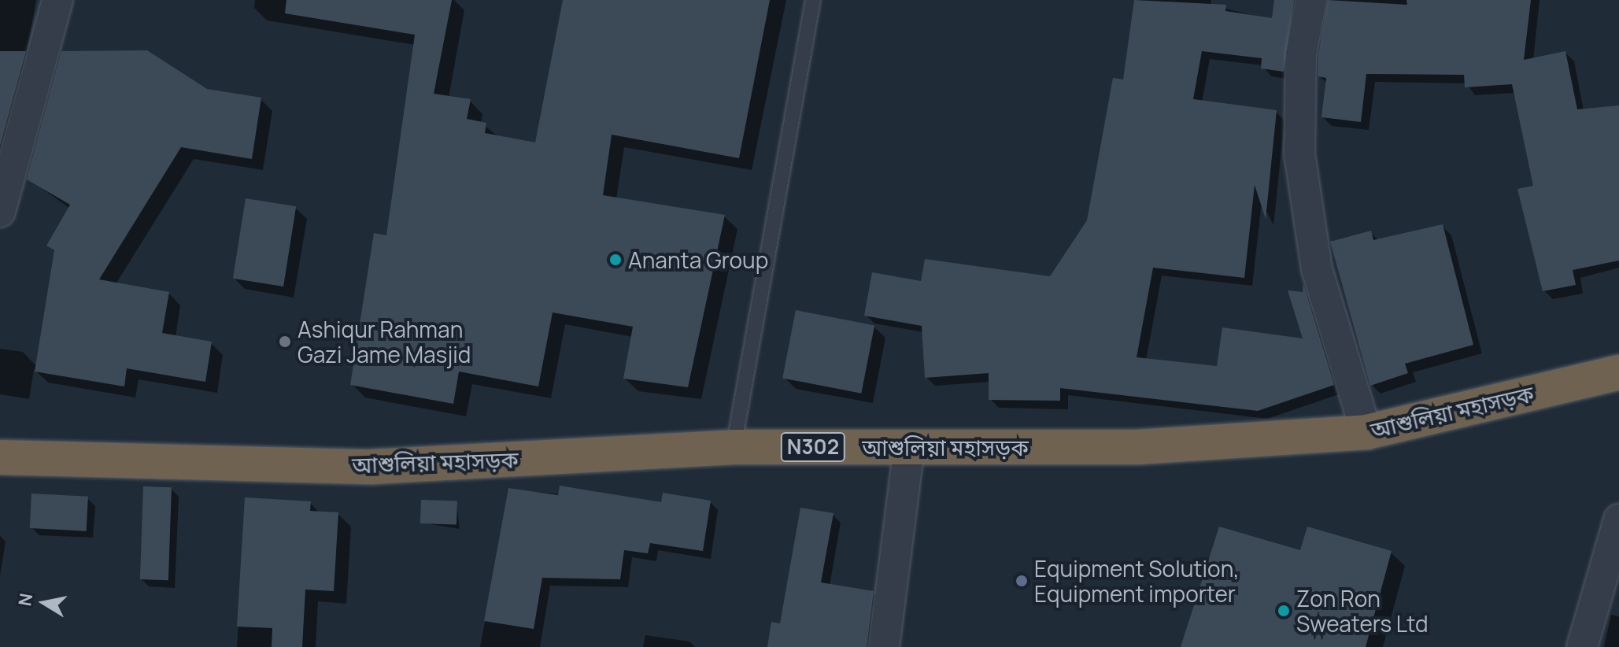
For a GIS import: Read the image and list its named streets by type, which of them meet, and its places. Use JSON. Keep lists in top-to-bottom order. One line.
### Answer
{"streets":{"highway":["আশুলিয়া মহাসড়ক","N302"]},"places":["Ananta Group","Ashiqur Rahman Gazi Jame Masjid","Equipment Solution, Equipment importer","Zon Ron Sweaters Ltd"],"north":"left"}
